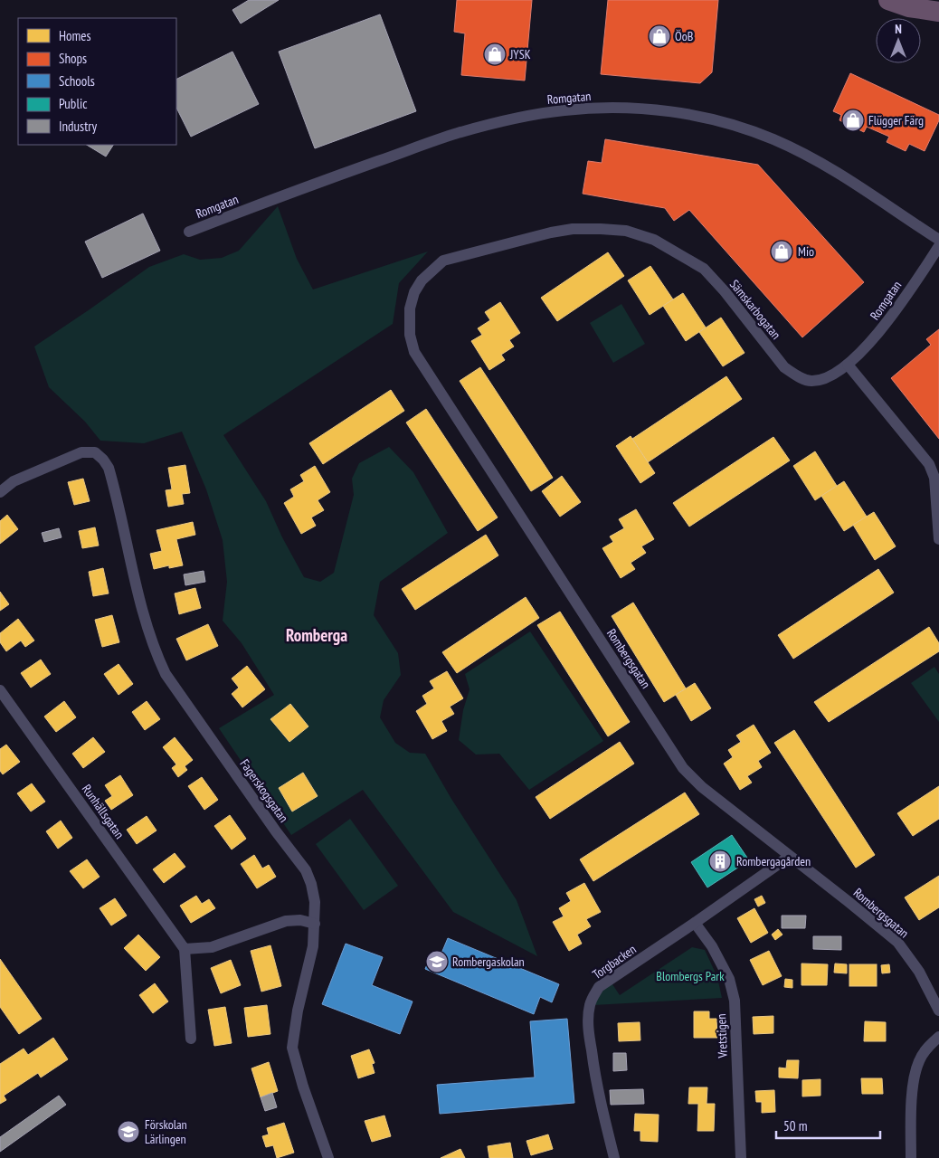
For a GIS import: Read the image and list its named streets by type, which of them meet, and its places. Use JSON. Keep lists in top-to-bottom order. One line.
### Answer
{"streets":{"street":["Romgatan","Sämskarbogatan","Rombergsgatan","Fagerskogsgatan","Runhällsgatan","Torgbacken","Vretstigen"]},"crossings":[["Romgatan","Sämskarbogatan"],["Sämskarbogatan","Rombergsgatan"],["Rombergsgatan","Torgbacken"],["Torgbacken","Vretstigen"]],"districts":["Romberga"],"parks":["Blombergs Park"],"places":{"shop":["ÖoB","JYSK","Flügger Färg","Mio"],"building":["Rombergagården"],"school or university":["Rombergaskolan","Förskolan Lärlingen"]},"legend":["Homes","Shops","Schools","Public","Industry"],"scale_bar":"50 m","north":"top"}
